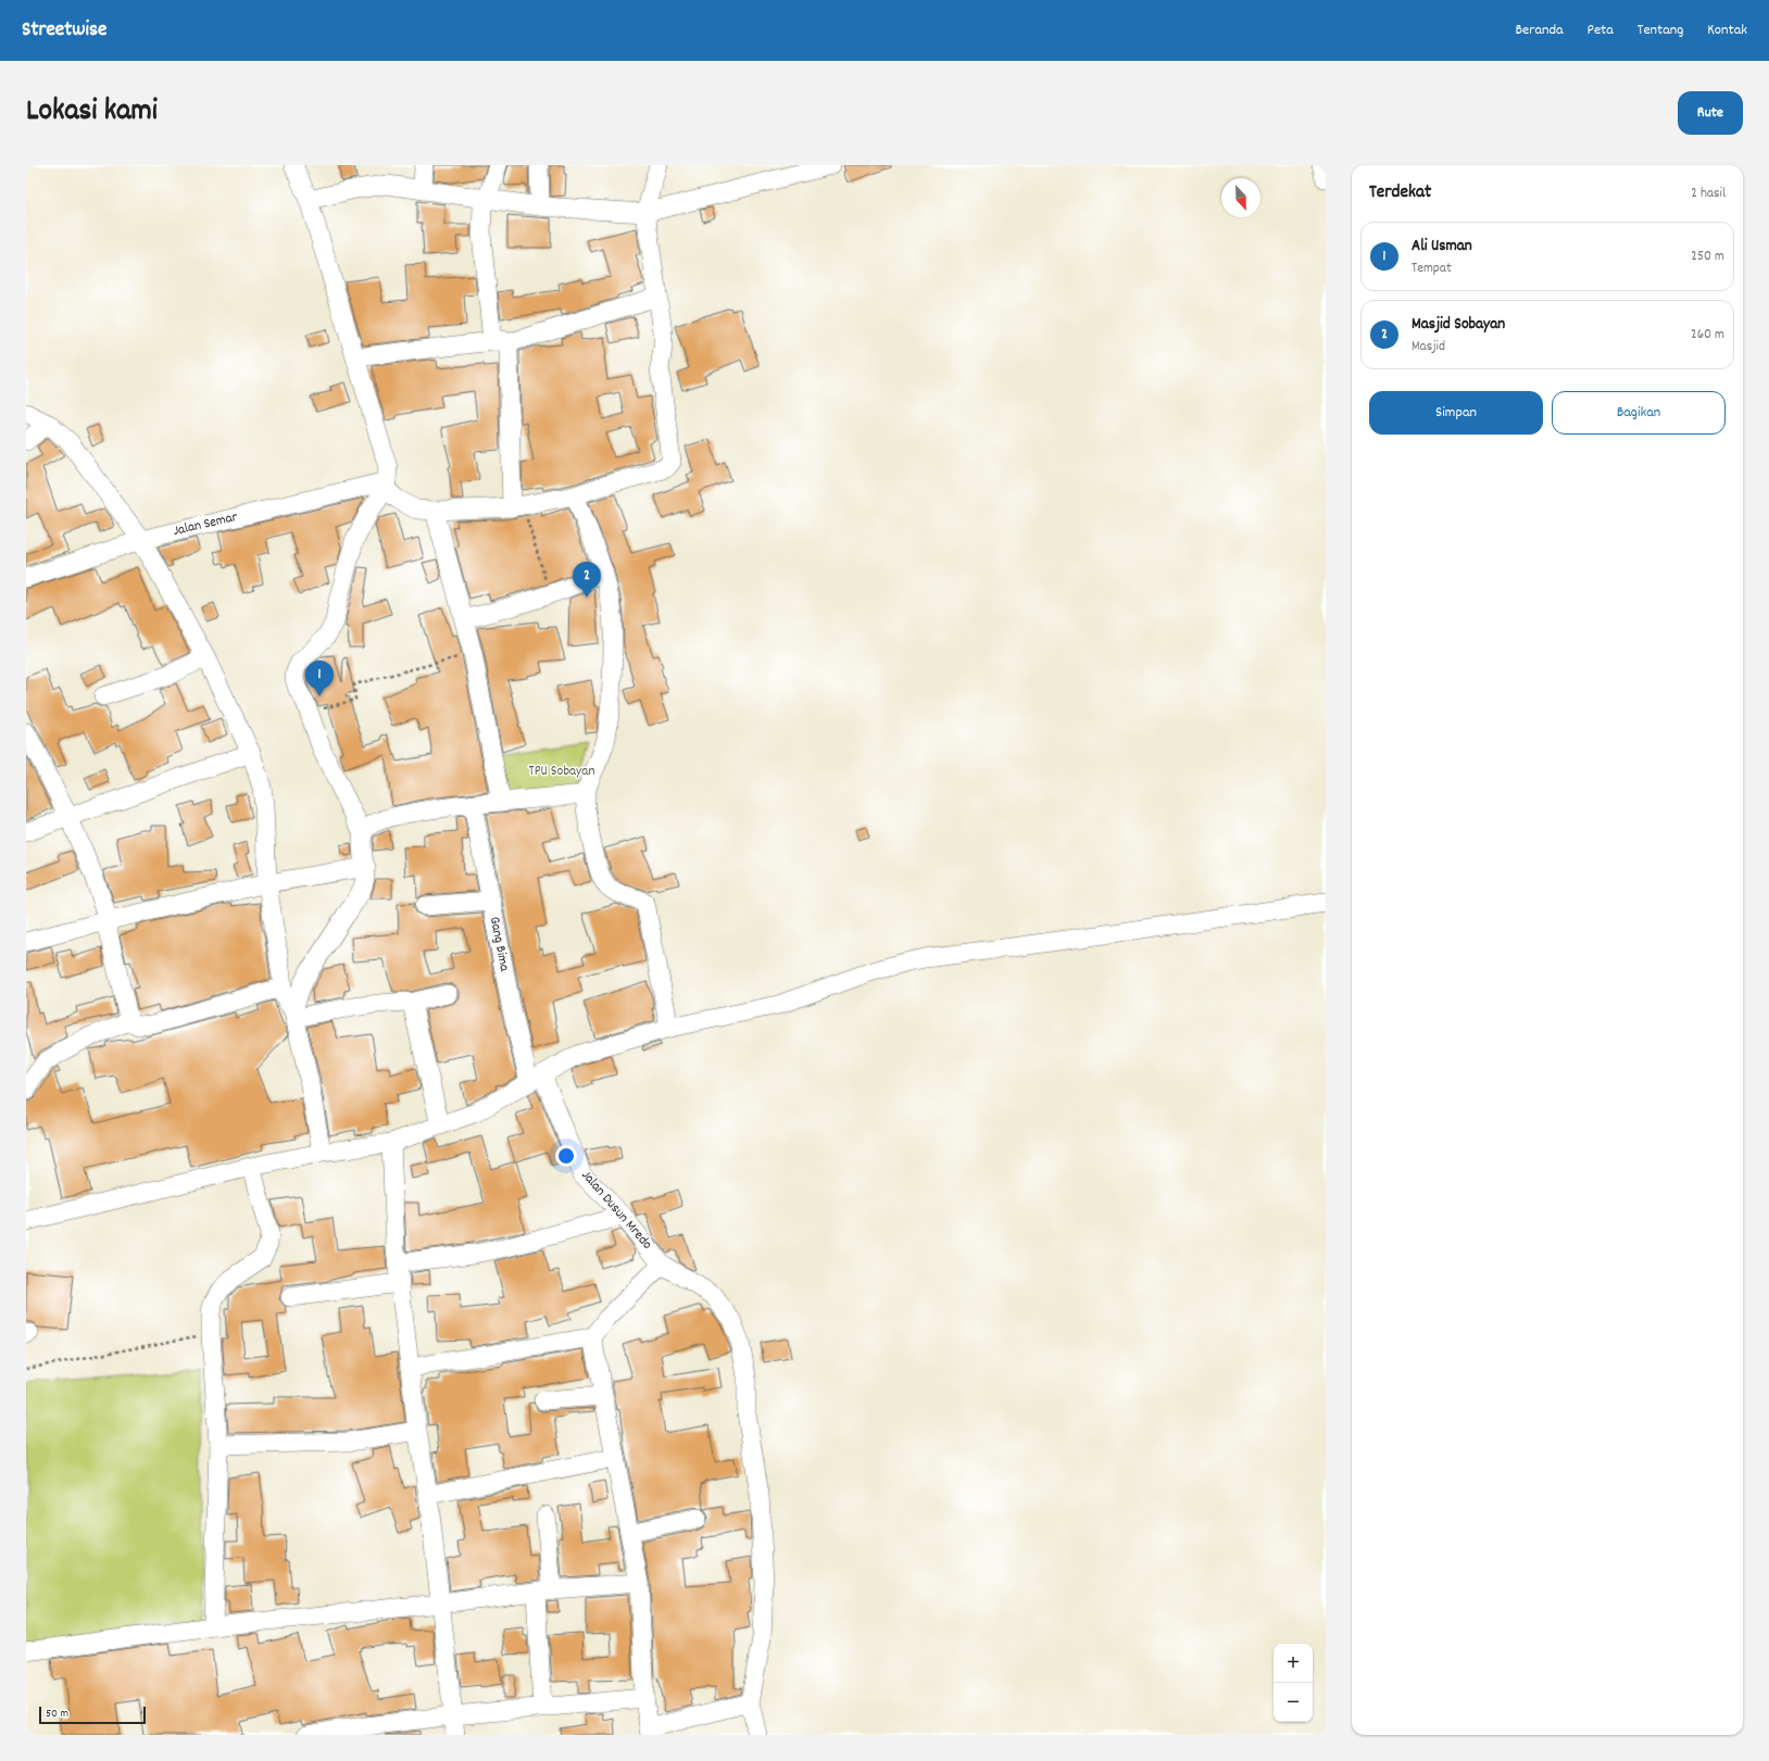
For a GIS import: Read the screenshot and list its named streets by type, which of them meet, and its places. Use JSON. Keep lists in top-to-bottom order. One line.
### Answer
{"streets":{"street":["Jalan Semar","Gang Bima","Jalan Dusun Mredo"]},"crossings":[["Gang Bima","Jalan Dusun Mredo"]],"parks":["TPU Sobayan"],"scale_bar":"50 m","north":"bottom","page":{"header":"Streetwise","nav":["Beranda","Peta","Tentang","Kontak"],"title":"Lokasi kami","buttons":["Rute",["Simpan","Bagikan"]],"heading":["Terdekat","2 hasil"],"list":[{"mark":"1","name":"Ali Usman","note":"Tempat","value":"250 m"},{"mark":"2","name":"Masjid Sobayan","note":"Masjid","value":"260 m"}],"pins":["2","1"],"map_buttons":["+","−"],"scale":"50 m"}}
